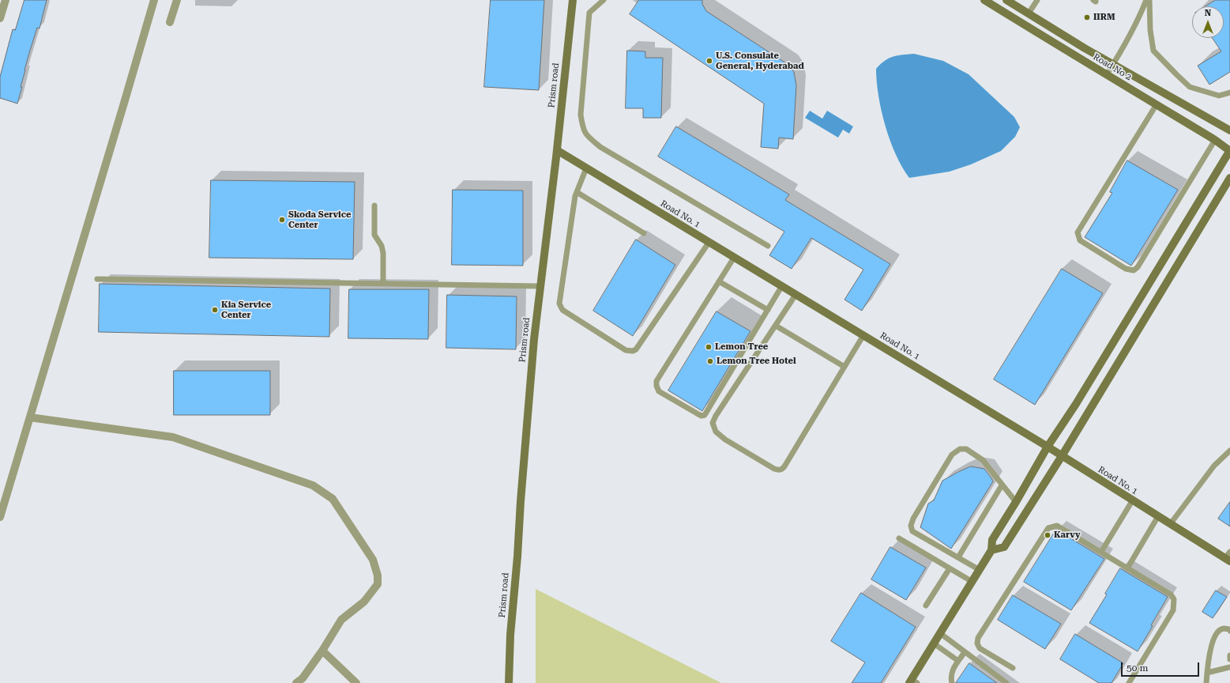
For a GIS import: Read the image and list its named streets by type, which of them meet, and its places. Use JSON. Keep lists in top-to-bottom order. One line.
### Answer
{"streets":{"street":["Road No 2","Prism road","Road No. 1"]},"crossings":[["Prism road","Road No. 1"]],"places":["IIRM","U.S. Consulate General, Hyderabad","Skoda Service Center","Kia Service Center","Lemon Tree","Lemon Tree Hotel","Karvy"],"scale_bar":"50 m","north":"top"}
